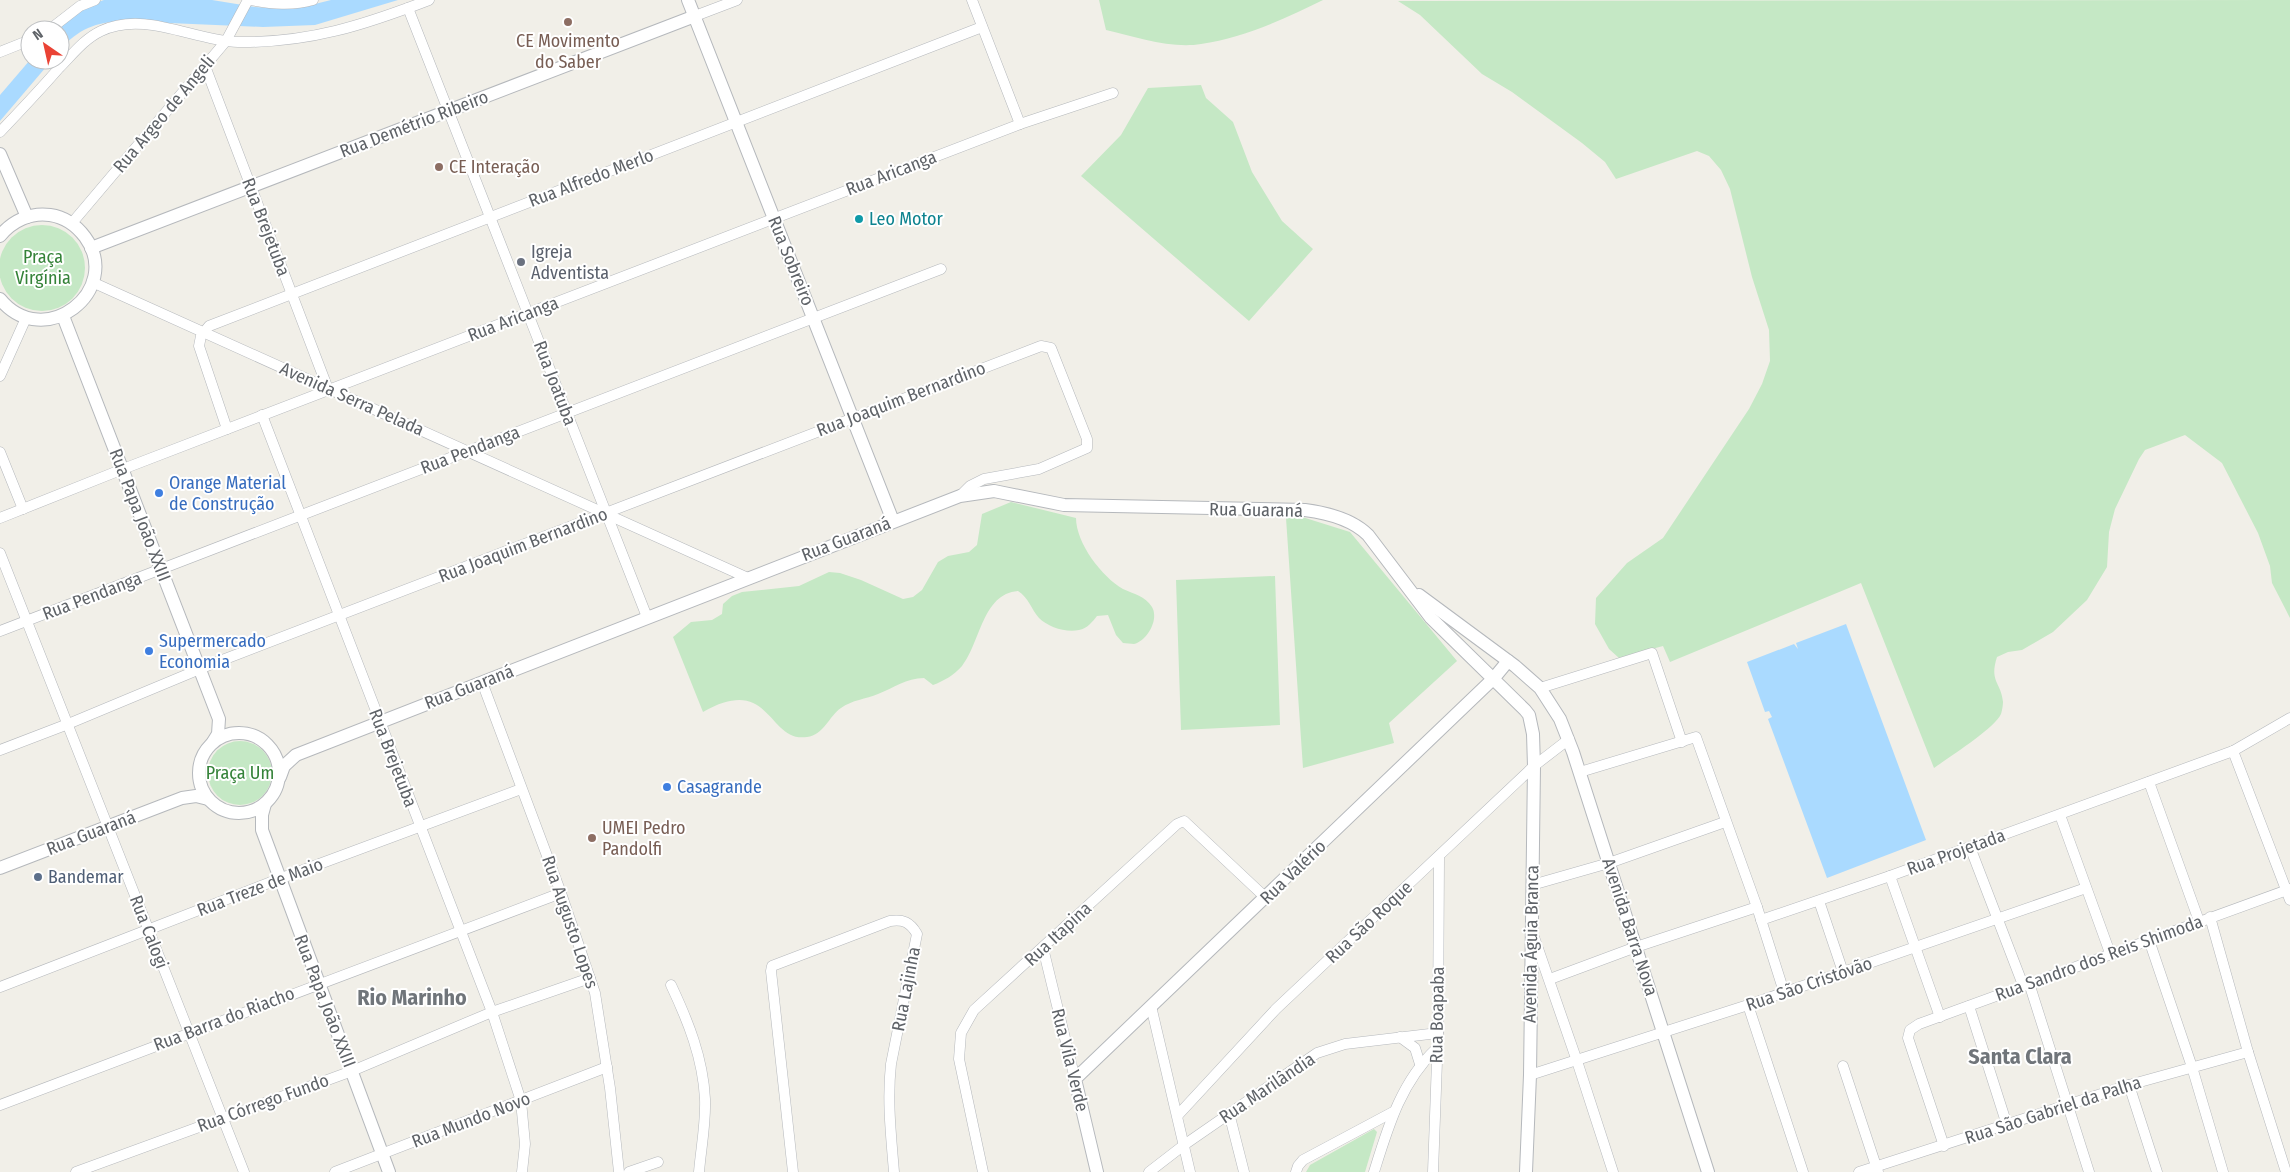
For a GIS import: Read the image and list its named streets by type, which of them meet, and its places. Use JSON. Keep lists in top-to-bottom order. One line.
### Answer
{"streets":{"street":["Rua Argeo de Angeli","Rua Demétrio Ribeiro","Rua Aricanga","Rua Alfredo Merlo","Rua Brejetuba","Rua Sobreiro","Rua Joatuba","Avenida Serra Pelada","Rua Joaquim Bernardino","Rua Pendanga","Rua Guaraná","Rua Papa João XXIII","Rua Projetada","Rua Valério","Rua Treze de Maio","Rua Augusto Lopes","Rua São Roque","Avenida Barra Nova","Rua Calogi","Rua Itapina","Avenida Águia Branca","Rua Sandro dos Reis Shimoda","Rua São Cristóvão","Rua Lajinha","Rua Boapaba","Rua Barra do Riacho","Rua Vila Verde","Rua Marilândia","Rua Córrego Fundo","Rua São Gabriel da Palha","Rua Mundo Novo"]},"crossings":[["Rua Argeo de Angeli","Rua Brejetuba"],["Rua Demétrio Ribeiro","Rua Brejetuba"],["Rua Demétrio Ribeiro","Rua Sobreiro"],["Rua Demétrio Ribeiro","Rua Joatuba"],["Rua Aricanga","Rua Brejetuba"],["Rua Aricanga","Rua Sobreiro"],["Rua Aricanga","Rua Joatuba"],["Rua Aricanga","Avenida Serra Pelada"],["Rua Aricanga","Rua Papa João XXIII"],["Rua Alfredo Merlo","Rua Brejetuba"],["Rua Alfredo Merlo","Rua Sobreiro"],["Rua Alfredo Merlo","Rua Joatuba"],["Rua Alfredo Merlo","Avenida Serra Pelada"],["Rua Brejetuba","Avenida Serra Pelada"],["Rua Brejetuba","Rua Joaquim Bernardino"],["Rua Brejetuba","Rua Pendanga"],["Rua Brejetuba","Rua Guaraná"],["Rua Brejetuba","Rua Treze de Maio"],["Rua Brejetuba","Rua Barra do Riacho"],["Rua Brejetuba","Rua Córrego Fundo"],["Rua Brejetuba","Rua Mundo Novo"],["Rua Sobreiro","Rua Joaquim Bernardino"],["Rua Sobreiro","Rua Pendanga"],["Rua Sobreiro","Rua Guaraná"],["Rua Joatuba","Avenida Serra Pelada"],["Rua Joatuba","Rua Joaquim Bernardino"],["Rua Joatuba","Rua Pendanga"],["Rua Joatuba","Rua Guaraná"],["Avenida Serra Pelada","Rua Joaquim Bernardino"],["Avenida Serra Pelada","Rua Pendanga"],["Avenida Serra Pelada","Rua Guaraná"],["Rua Joaquim Bernardino","Rua Guaraná"],["Rua Joaquim Bernardino","Rua Papa João XXIII"],["Rua Joaquim Bernardino","Rua Calogi"],["Rua Pendanga","Rua Papa João XXIII"],["Rua Pendanga","Rua Calogi"],["Rua Guaraná","Rua Papa João XXIII"],["Rua Guaraná","Rua Valério"],["Rua Guaraná","Rua Augusto Lopes"],["Rua Guaraná","Avenida Barra Nova"],["Rua Guaraná","Rua Calogi"],["Rua Guaraná","Avenida Águia Branca"],["Rua Papa João XXIII","Rua Treze de Maio"],["Rua Papa João XXIII","Rua Barra do Riacho"],["Rua Papa João XXIII","Rua Córrego Fundo"],["Rua Papa João XXIII","Rua Mundo Novo"],["Rua Valério","Rua Itapina"],["Rua Valério","Rua Vila Verde"],["Rua Treze de Maio","Rua Augusto Lopes"],["Rua Treze de Maio","Rua Calogi"],["Rua Augusto Lopes","Rua Barra do Riacho"],["Rua Augusto Lopes","Rua Córrego Fundo"],["Rua Augusto Lopes","Rua Mundo Novo"],["Rua São Roque","Avenida Barra Nova"],["Rua São Roque","Avenida Águia Branca"],["Rua São Roque","Rua Boapaba"],["Avenida Barra Nova","Rua São Cristóvão"],["Rua Calogi","Rua Barra do Riacho"],["Rua Calogi","Rua Córrego Fundo"],["Rua Itapina","Rua Vila Verde"],["Avenida Águia Branca","Rua São Cristóvão"],["Rua Sandro dos Reis Shimoda","Rua São Gabriel da Palha"],["Rua Boapaba","Rua Marilândia"]],"districts":["Rio Marinho","Santa Clara"],"parks":["Praça Virgínia","Praça Um"],"places":["CE Movimento do Saber","CE Interação","Leo Motor","Igreja Adventista","Orange Material de Construção","Supermercado Economia","Casagrande","UMEI Pedro Pandolfi","Bandemar"],"north":"top left"}
